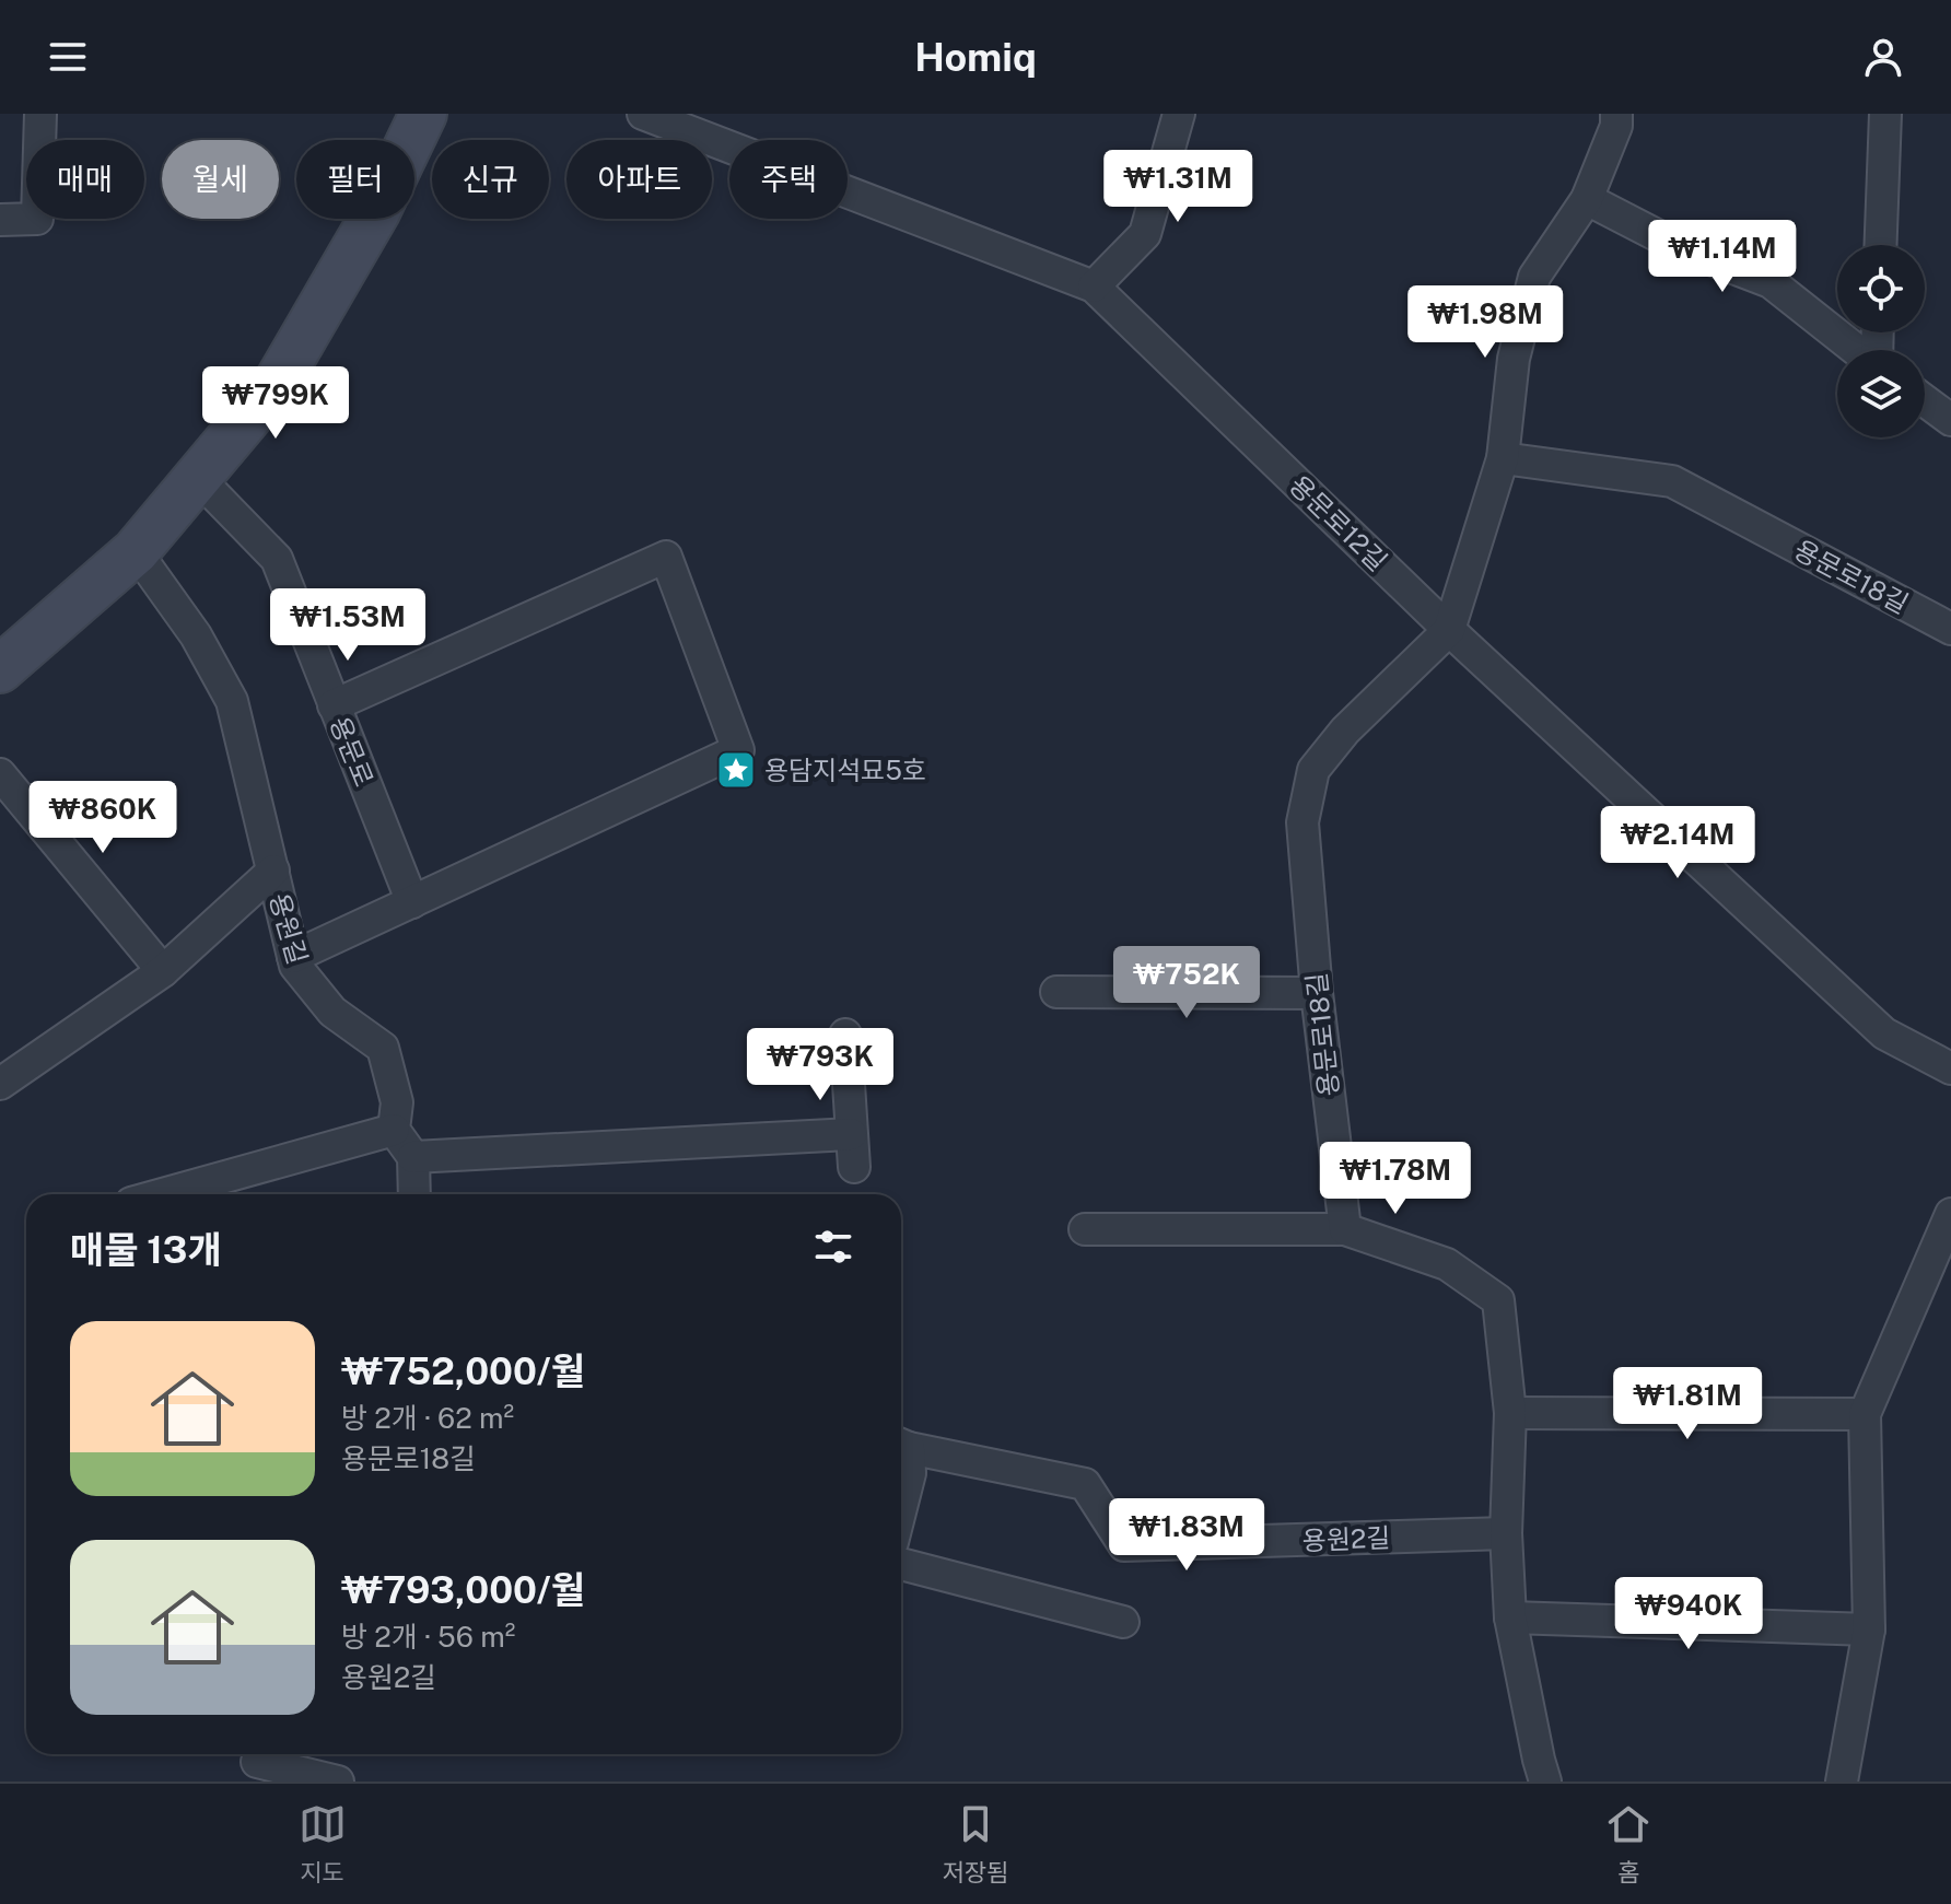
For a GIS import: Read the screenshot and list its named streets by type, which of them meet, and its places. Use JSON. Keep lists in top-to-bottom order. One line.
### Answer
{"streets":{"street":["용문로12길","용문로18길","용문로","용원길","용원2길"]},"crossings":[["용문로12길","용문로18길"]],"places":{"place":["용담지석묘5호"]},"page":{"header":"Homiq","chip":["매매","월세","필터","신규","아파트","주택"],"price":["₩1.31M","₩1.14M","₩1.98M","₩799K","₩1.53M","₩860K","₩2.14M","₩752K","₩793K","₩1.78M","₩1.81M","₩1.83M","₩940K"],"heading":"매물 13개","list":[{"name":"₩752,000/월","note":"방 2개 · 62 m² · 용문로18길"},{"name":"₩793,000/월","note":"방 2개 · 56 m² · 용원2길"}],"tabs":["지도","저장됨","홈"]}}
